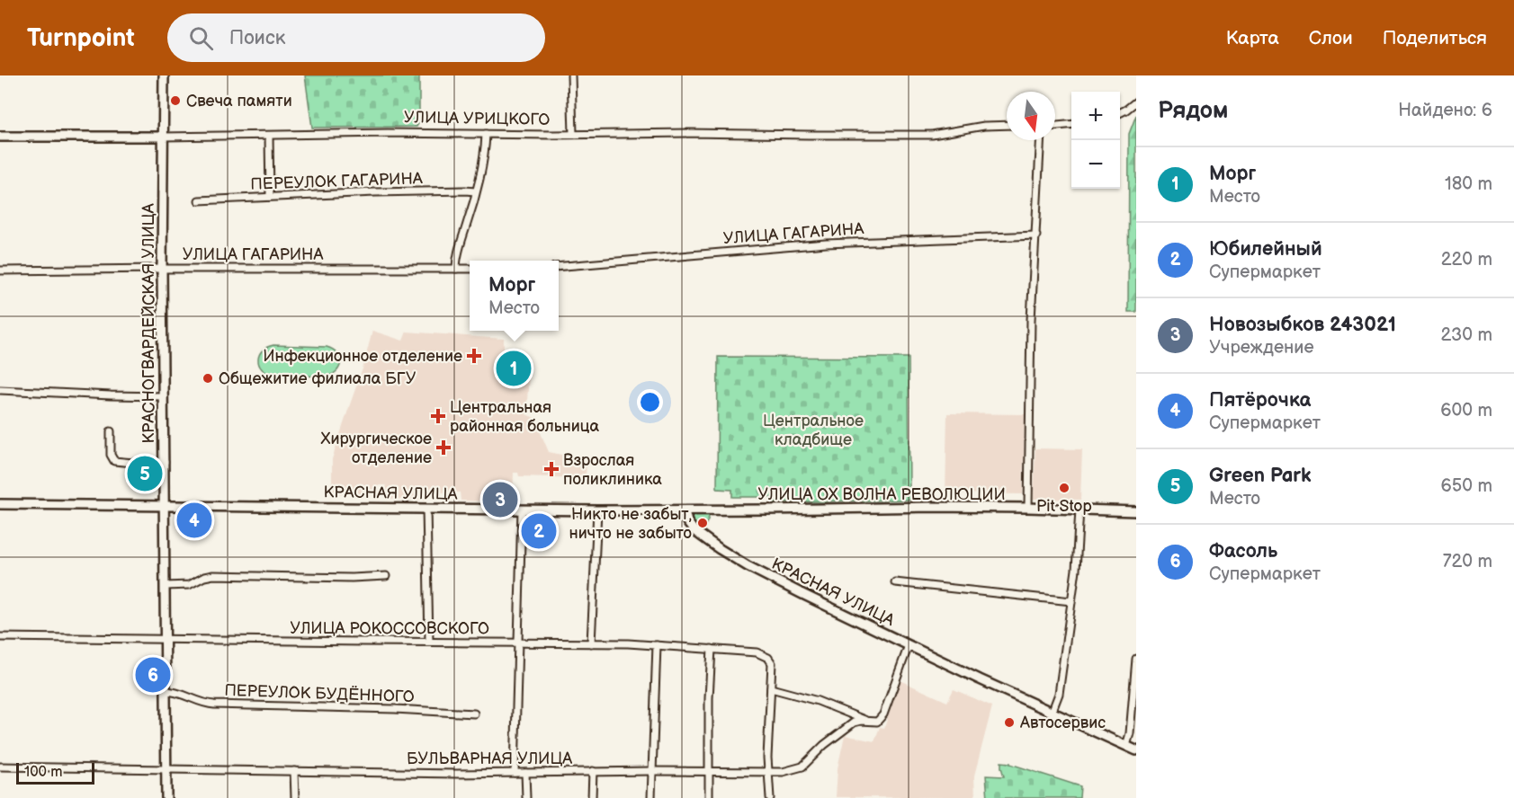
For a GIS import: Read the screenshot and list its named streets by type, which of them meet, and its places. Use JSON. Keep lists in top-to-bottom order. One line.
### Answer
{"streets":{"main road":["УЛИЦА УРИЦКОГО","КРАСНОГВАРДЕЙСКАЯ УЛИЦА","КРАСНАЯ УЛИЦА","УЛИЦА ОХ ВОЛНА РЕВОЛЮЦИИ"],"street":["ПЕРЕУЛОК ГАГАРИНА","УЛИЦА ГАГАРИНА","УЛИЦА РОКОССОВСКОГО","ПЕРЕУЛОК БУДЁННОГО","БУЛЬВАРНАЯ УЛИЦА"]},"crossings":[["УЛИЦА УРИЦКОГО","КРАСНОГВАРДЕЙСКАЯ УЛИЦА"],["УЛИЦА ГАГАРИНА","КРАСНОГВАРДЕЙСКАЯ УЛИЦА"],["КРАСНОГВАРДЕЙСКАЯ УЛИЦА","КРАСНАЯ УЛИЦА"],["КРАСНОГВАРДЕЙСКАЯ УЛИЦА","УЛИЦА РОКОССОВСКОГО"],["КРАСНОГВАРДЕЙСКАЯ УЛИЦА","ПЕРЕУЛОК БУДЁННОГО"],["КРАСНОГВАРДЕЙСКАЯ УЛИЦА","БУЛЬВАРНАЯ УЛИЦА"],["КРАСНАЯ УЛИЦА","УЛИЦА ОХ ВОЛНА РЕВОЛЮЦИИ"],["КРАСНАЯ УЛИЦА","БУЛЬВАРНАЯ УЛИЦА"]],"parks":["Центральное кладбище"],"places":{"other":["Свеча памяти","Общежитие филиала БГУ","Pit Stop","Никто не забыт, ничто не забыто","Автосервис"],"health":["Инфекционное отделение","Центральная районная больница","Хирургическое отделение","Взрослая поликлиника"]},"scale_bar":"100 m","north":"bottom","page":{"header":"Turnpoint","search":"Поиск","nav":["Карта","Слои","Поделиться"],"heading":["Рядом","Найдено: 6"],"map_buttons":["+","−"],"list":[{"mark":"1","name":"Морг","note":"Место","value":"180 m"},{"mark":"2","name":"Юбилейный","note":"Супермаркет","value":"220 m"},{"mark":"3","name":"Новозыбков 243021","note":"Учреждение","value":"230 m"},{"mark":"4","name":"Пятёрочка","note":"Супермаркет","value":"600 m"},{"mark":"5","name":"Green Park","note":"Место","value":"650 m"},{"mark":"6","name":"Фасоль","note":"Супермаркет","value":"720 m"}],"popup":["Морг","Место"],"pins":["1","5","3","4","2","6"],"scale":"100 m"}}
